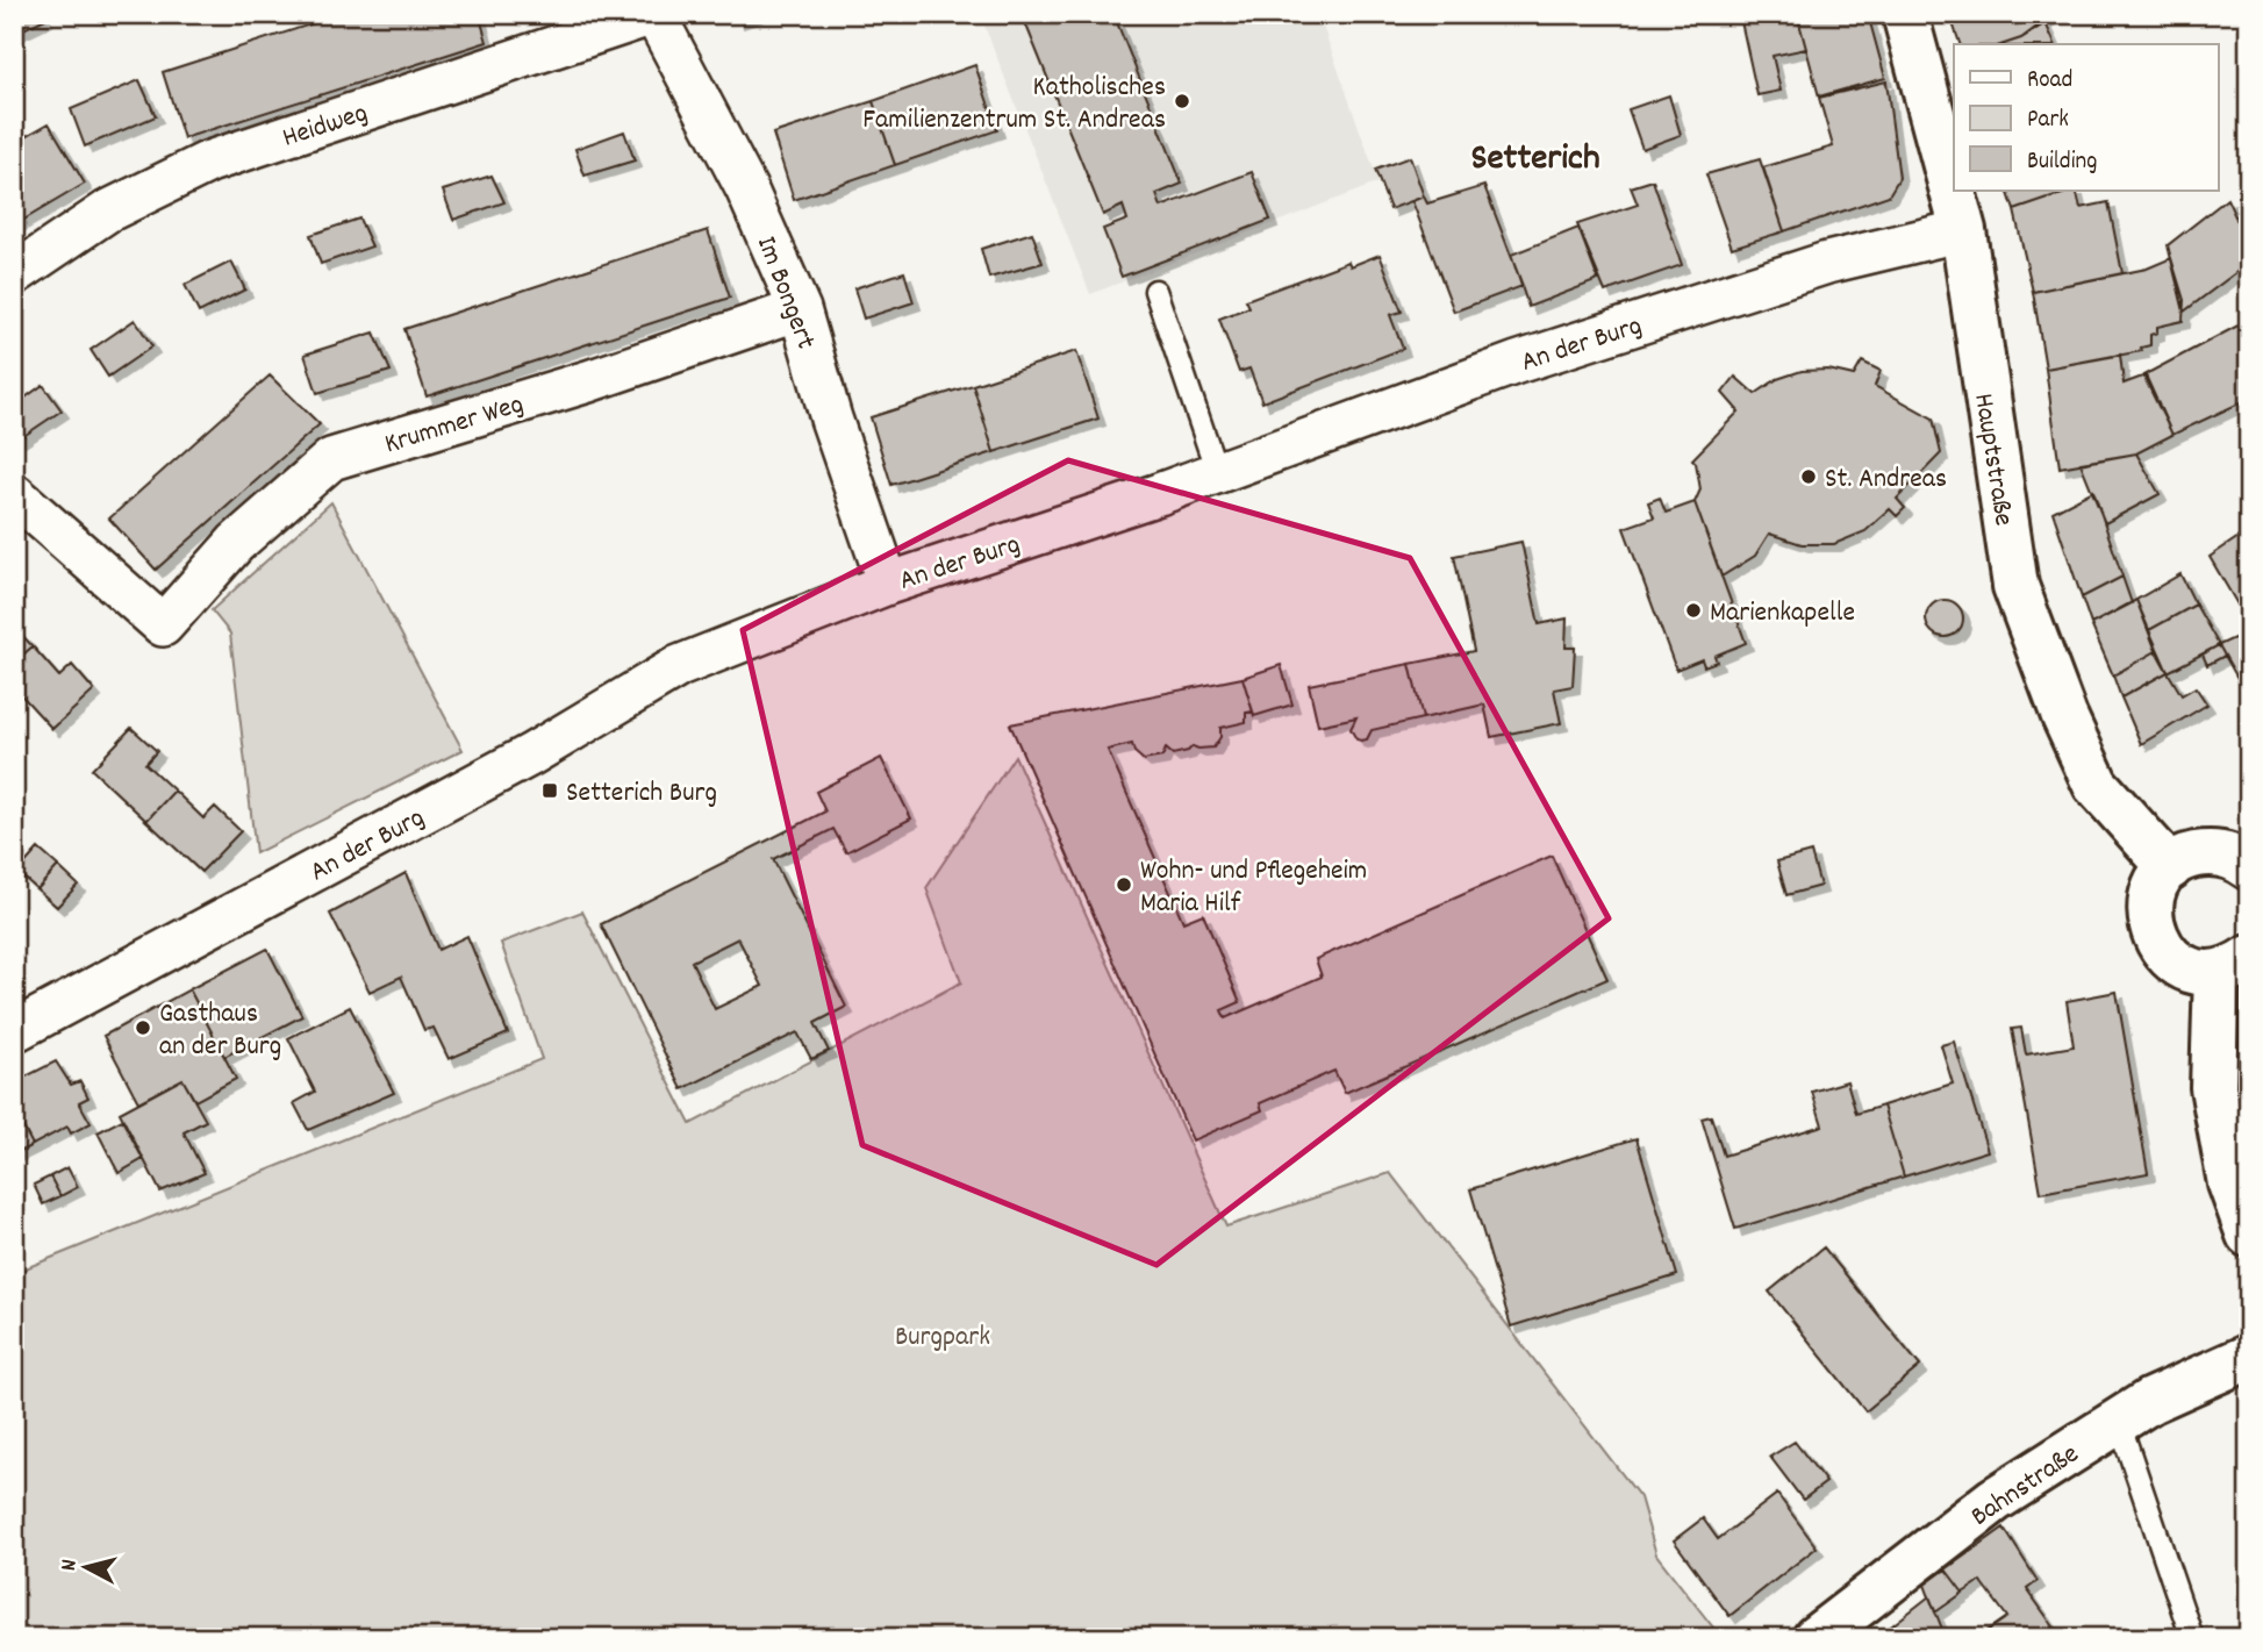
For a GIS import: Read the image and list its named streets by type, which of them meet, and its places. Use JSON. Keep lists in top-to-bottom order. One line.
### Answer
{"streets":{"main road":["Hauptstraße","Bahnstraße"],"street":["Heidweg","Im Bongert","An der Burg","Krummer Weg"]},"crossings":[["Heidweg","Im Bongert"],["Im Bongert","An der Burg"],["Im Bongert","Krummer Weg"],["An der Burg","Hauptstraße"]],"districts":["Setterich"],"parks":["Burgpark"],"places":{"other":["Katholisches Familienzentrum St. Andreas","St. Andreas","Marienkapelle","Wohn- und Pflegeheim Maria Hilf","Gasthaus an der Burg"],"transit":["Setterich Burg"]},"legend":["Road","Park","Building"],"north":"left"}
